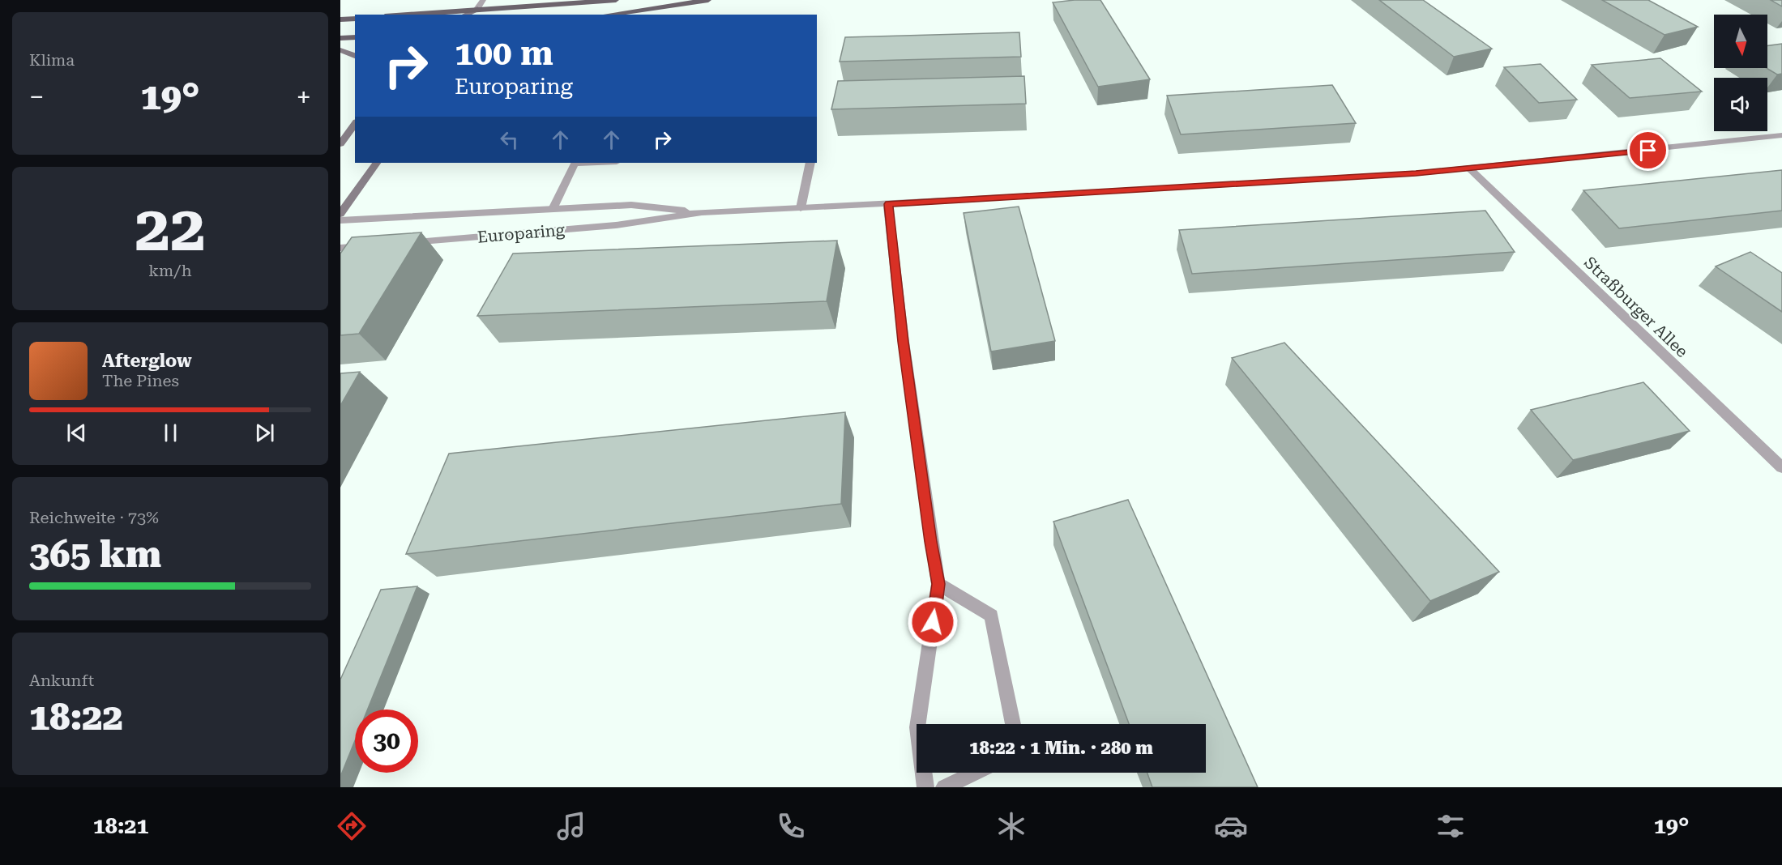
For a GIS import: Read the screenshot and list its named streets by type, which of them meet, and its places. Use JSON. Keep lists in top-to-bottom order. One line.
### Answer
{"streets":{"street":["Europaring","Straßburger Allee"]},"crossings":[["Europaring","Straßburger Allee"]],"north":"bottom","page":{"tile":["Klima",["22","km/h"],["Reichweite · 73%","365 km"],["Ankunft","18:22"]],"turn":["100 m","Europaring"],"heat":["−","19°","+"],"song":["Afterglow","The Pines"],"limit":"30","trip":"18:22 · 1 Min. · 280 m","tabs":["18:21","19°"]}}
